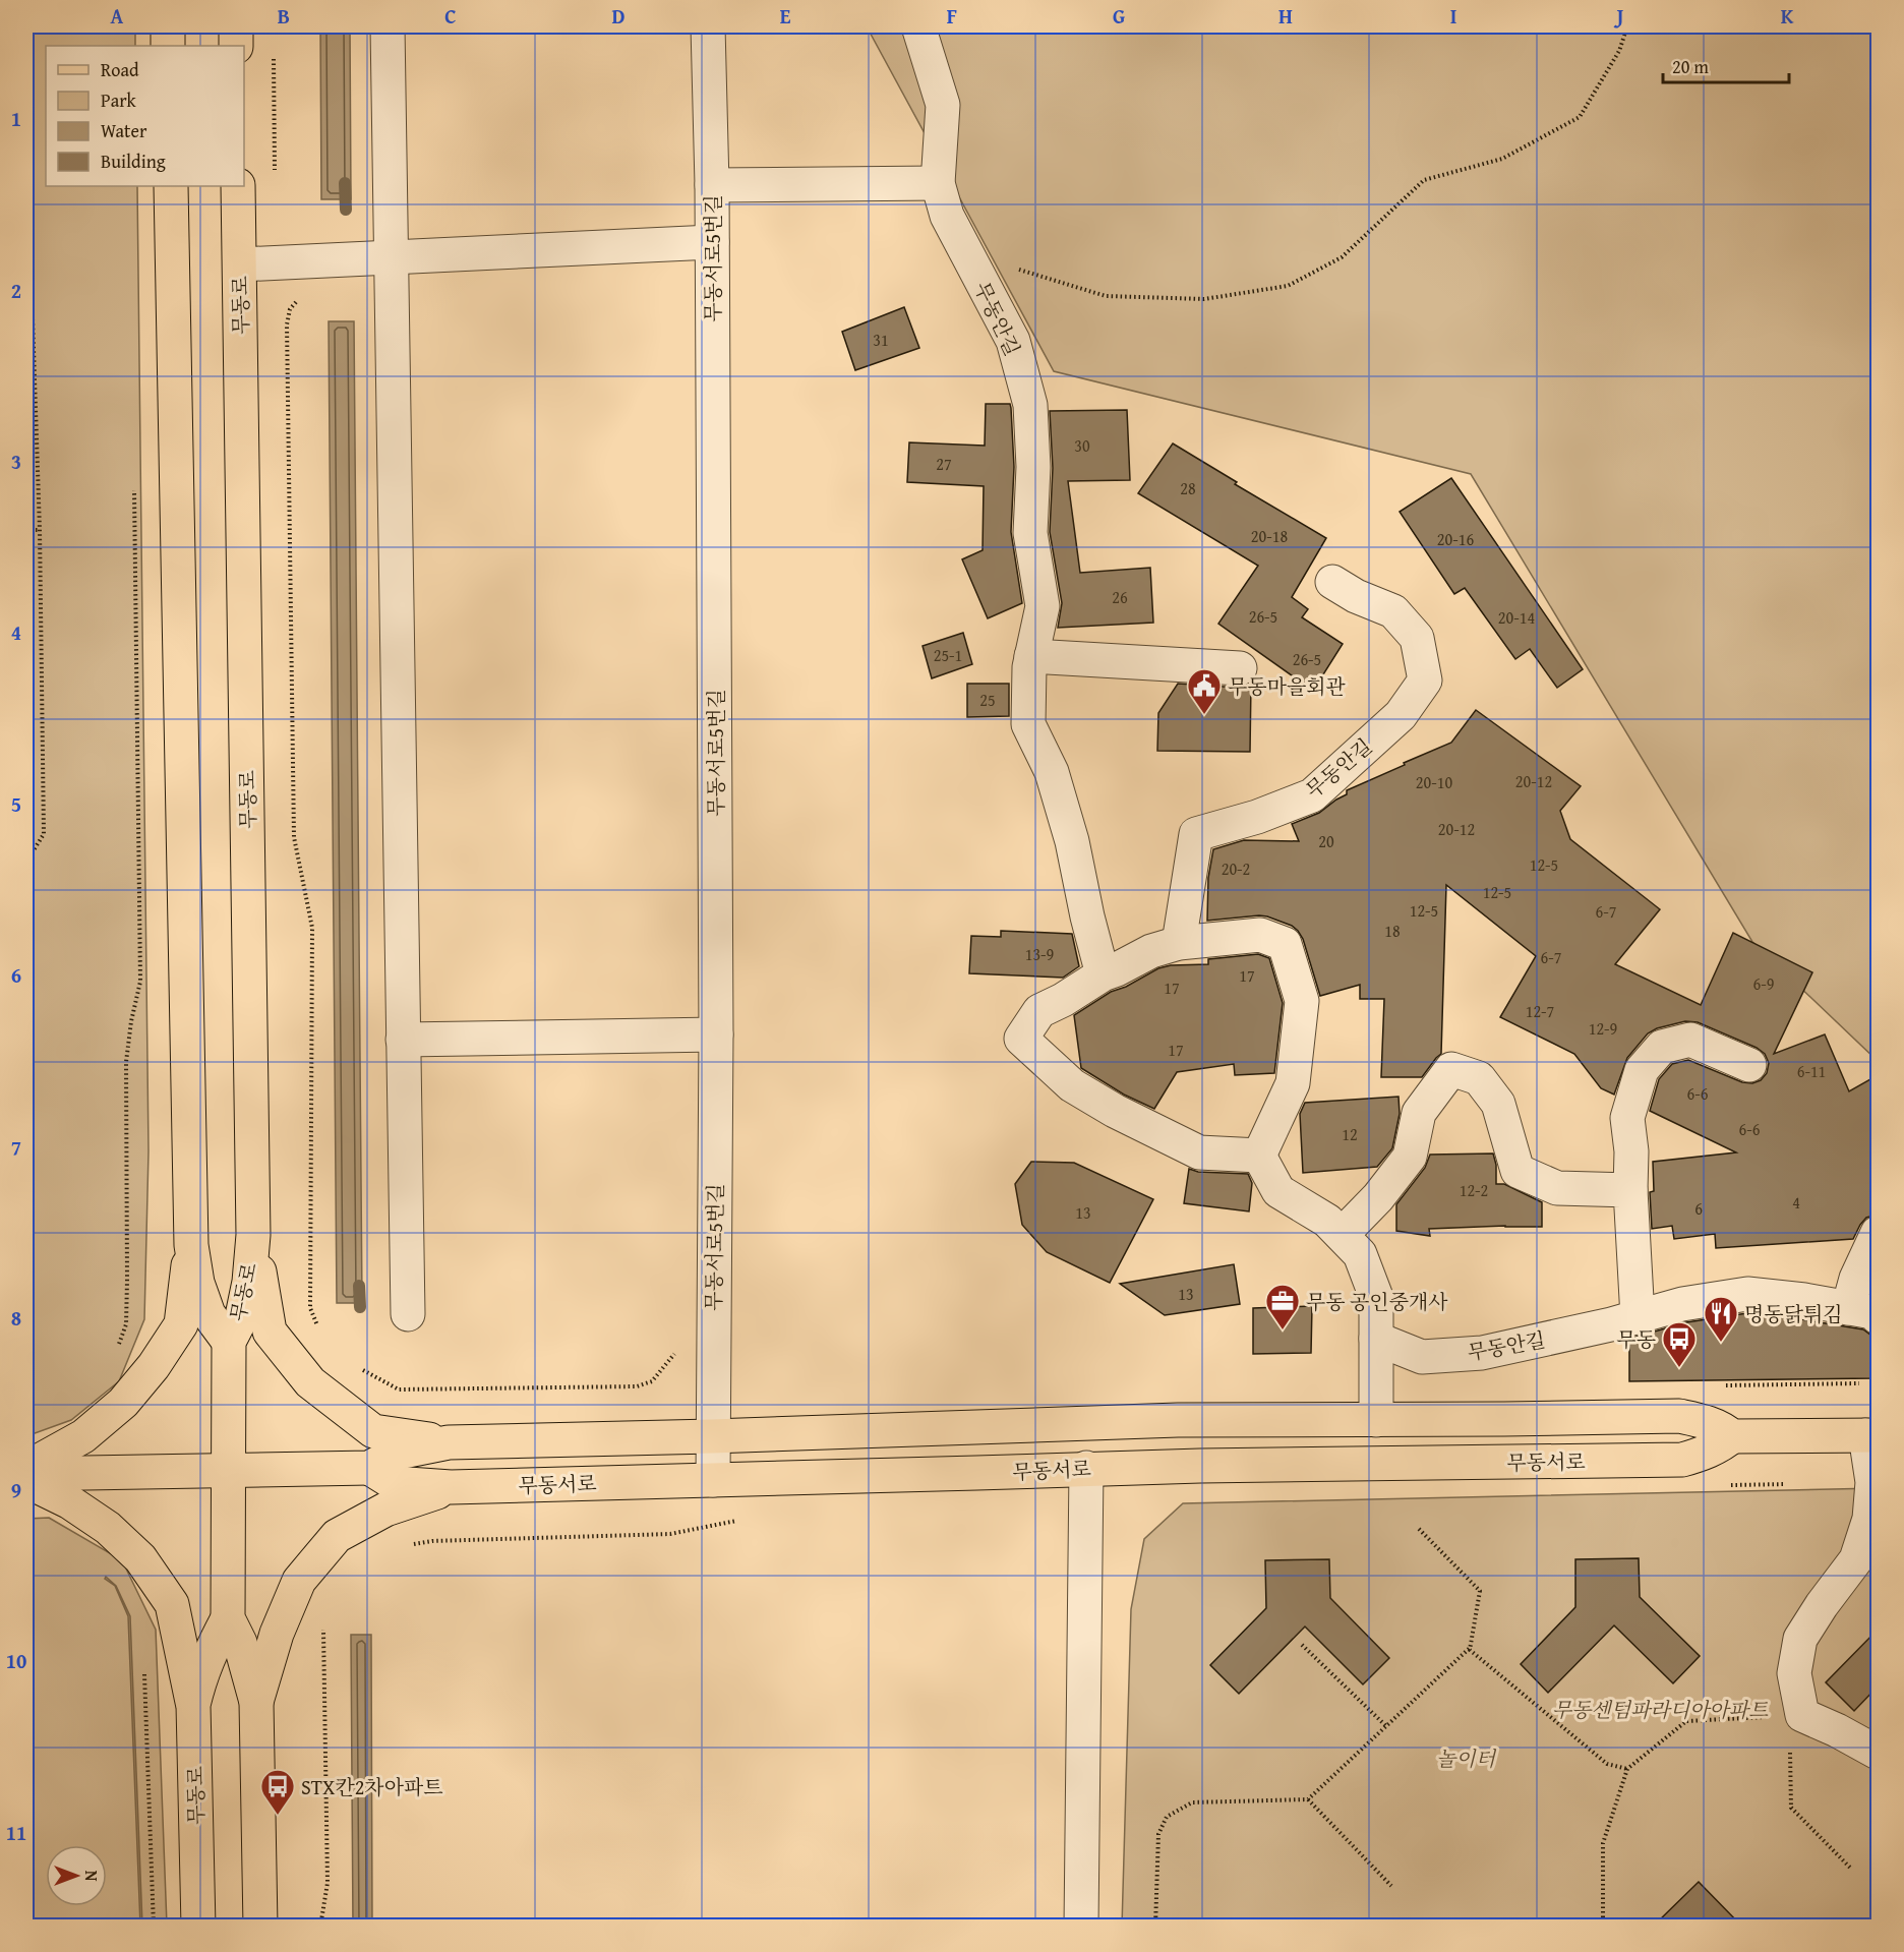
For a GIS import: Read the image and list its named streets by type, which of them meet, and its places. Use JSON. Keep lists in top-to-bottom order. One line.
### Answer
{"streets":{"main road":["무동로","무동서로"],"street":["무동서로5번길","무동안길"]},"crossings":[["무동서로5번길","무동서로"]],"parks":["무동센텀파라디아아파트","놀이터"],"places":{"public building":["무동마을회관"],"office":["무동 공인중개사"],"restaurant":["명동닭튀김"],"bus stop":["무동","STX칸2차아파트"]},"house_numbers":["31","30","27","28","20-18","20-16","26","26-5","20-14","25-1","26-5","25","20-12","20-10","20-12","20","12-5","20-2","12-5","12-5","6-7","18","13-9","6-7","17","6-9","17","12-7","12-9","17","6-11","6-6","6-6","12","12-2","4","6","13","13"],"legend":["Road","Park","Water","Building"],"scale_bar":"20 m","north":"right","grid":{"columns":["A","B","C","D","E","F","G","H","I","J","K"],"rows":["1","2","3","4","5","6","7","8","9","10","11"]}}
